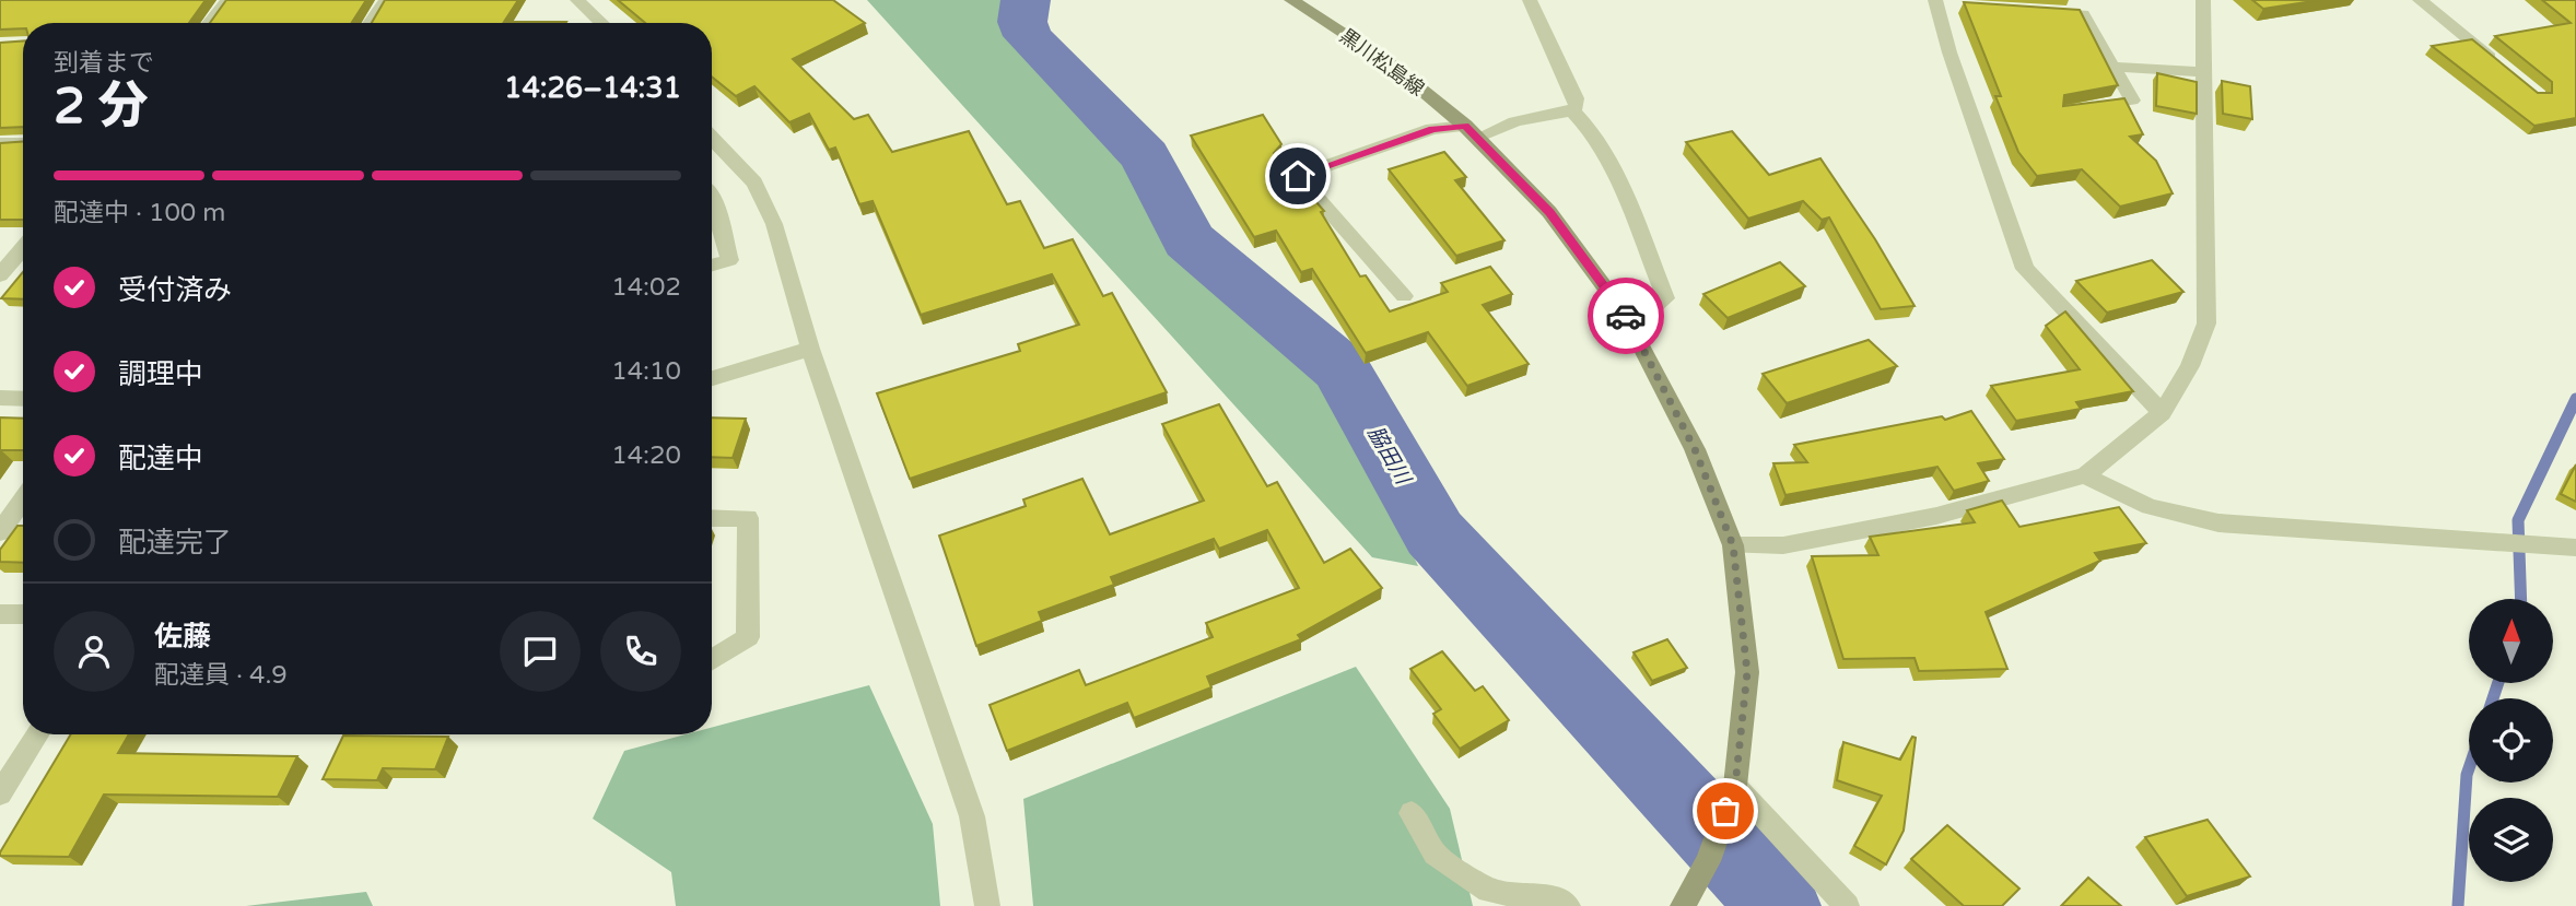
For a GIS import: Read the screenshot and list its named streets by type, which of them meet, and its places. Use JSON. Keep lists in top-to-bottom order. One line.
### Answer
{"streets":{"main road":["黒川松島線"]},"water":["脇田川"],"north":"top","page":{"heading":["2 分","到着まで","14:26–14:31"],"panel":["佐藤","配達員 · 4.9"],"bar":"配達中 · 100 m","list":[["受付済み","14:02"],["調理中","14:10"],["配達中","14:20"],"配達完了"]}}
